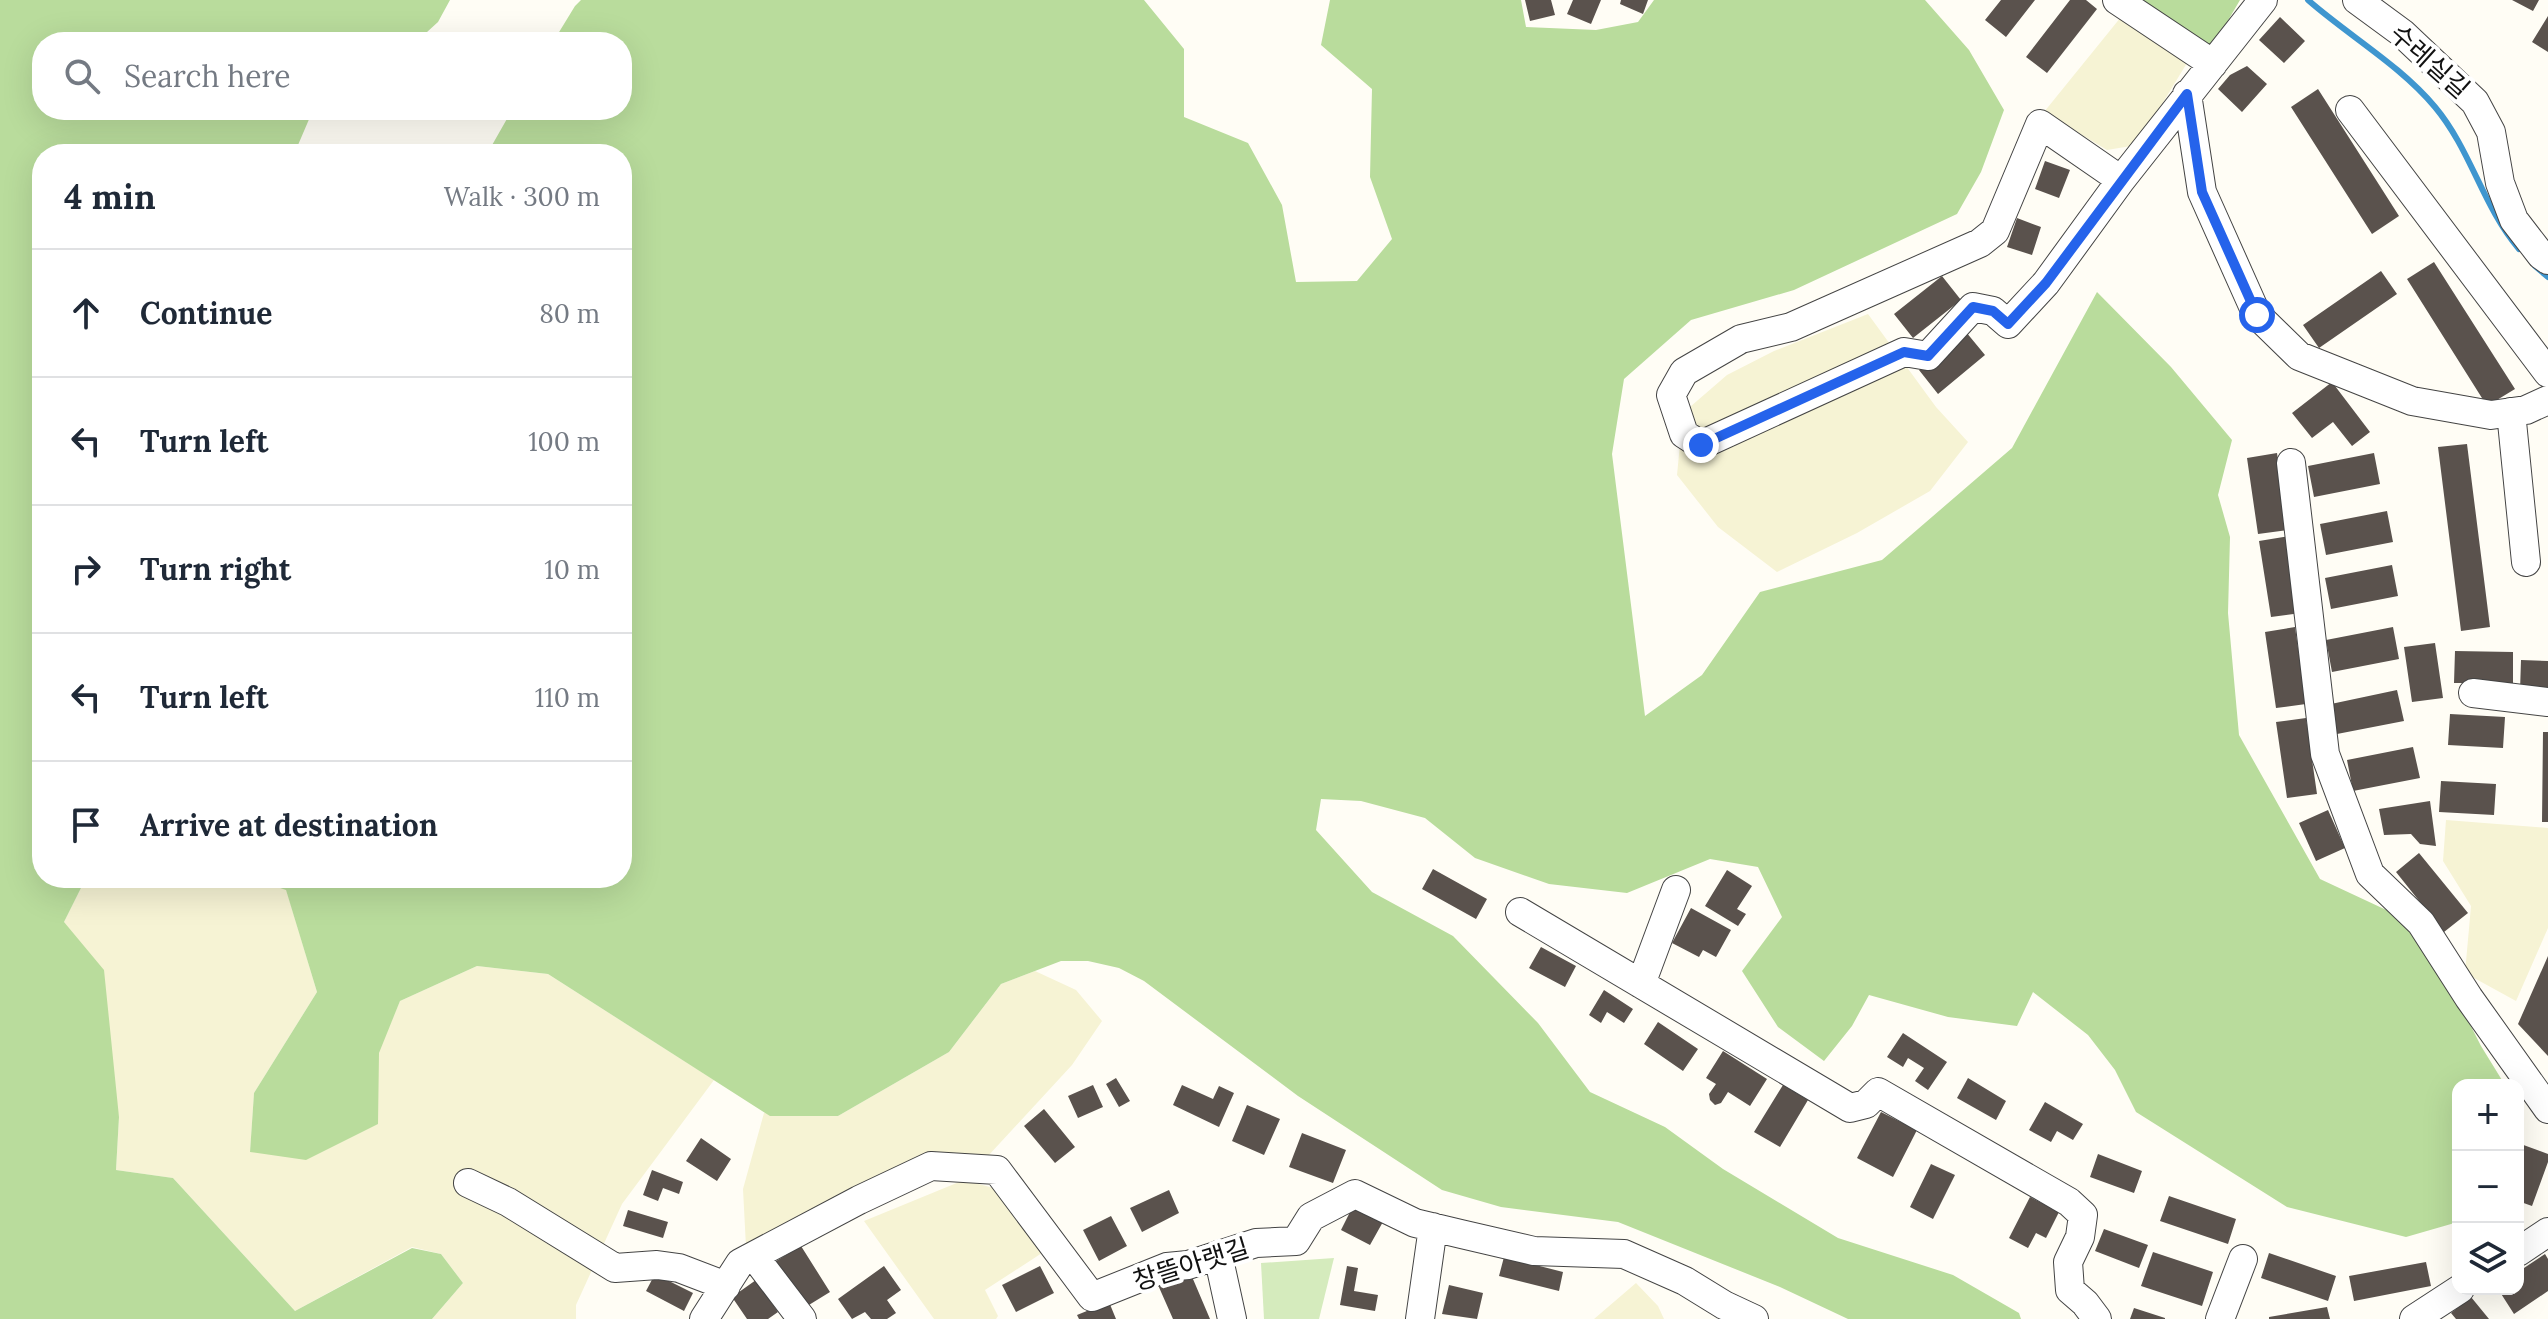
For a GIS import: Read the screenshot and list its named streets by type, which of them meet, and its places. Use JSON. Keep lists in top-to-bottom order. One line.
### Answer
{"streets":{"street":["수레실길","창뜰아랫길"]},"page":{"search":"Search here","heading":["4 min","Walk · 300 m"],"list":[["Continue","80 m"],["Turn left","100 m"],["Turn right","10 m"],["Turn left","110 m"],"Arrive at destination"],"map_buttons":["+","−"]}}
